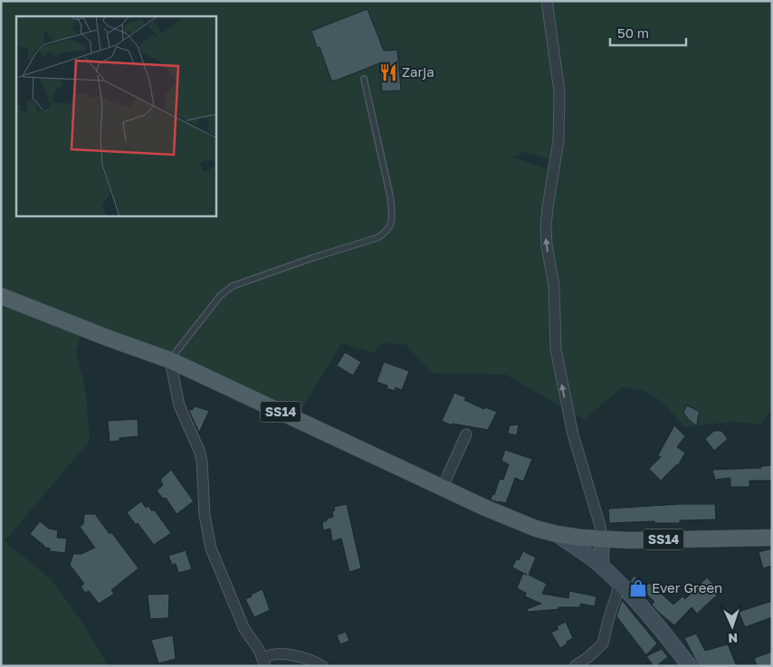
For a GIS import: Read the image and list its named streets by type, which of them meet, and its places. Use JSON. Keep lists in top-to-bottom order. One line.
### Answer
{"streets":{"main road":["SS14"]},"places":{"restaurant":["Zarja"],"shop":["Ever Green"]},"scale_bar":"50 m","north":"bottom"}
